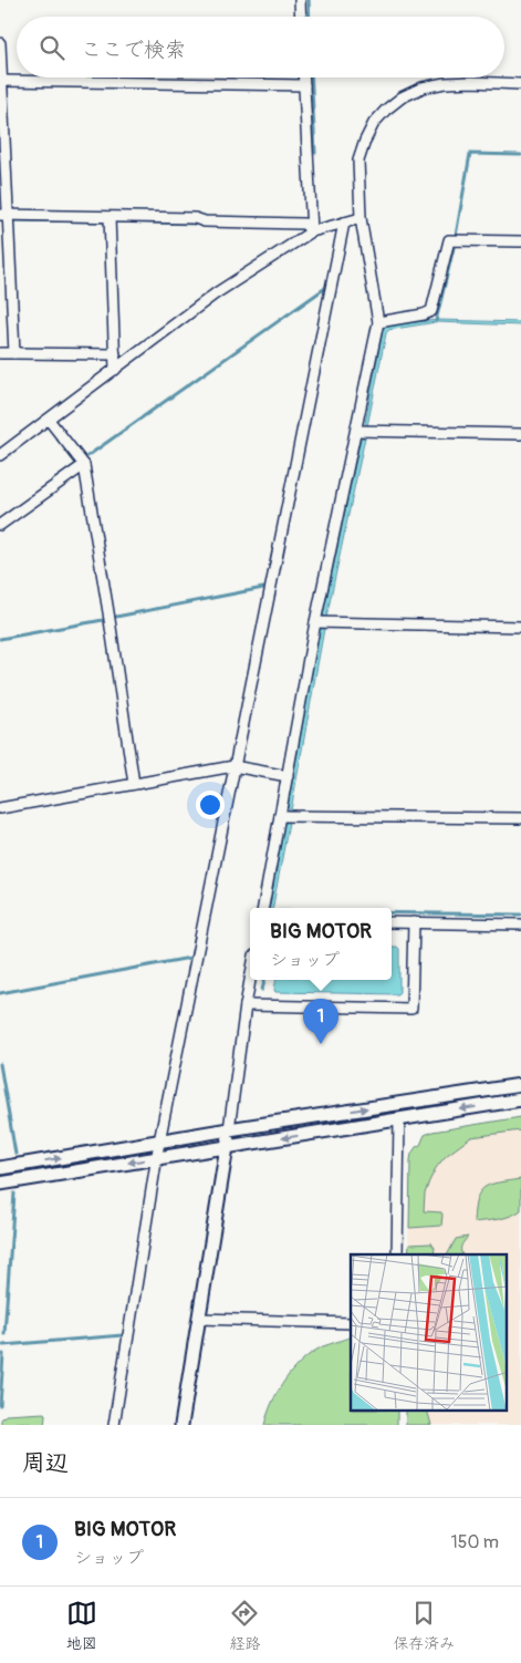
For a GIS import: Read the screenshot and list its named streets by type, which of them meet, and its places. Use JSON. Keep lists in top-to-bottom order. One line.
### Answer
{"page":{"search":"ここで検索","popup":["BIG MOTOR","ショップ"],"pins":"1","heading":"周辺","list":[{"mark":"1","name":"BIG MOTOR","note":"ショップ","value":"150 m"}],"nav":["地図","経路","保存済み"]}}
